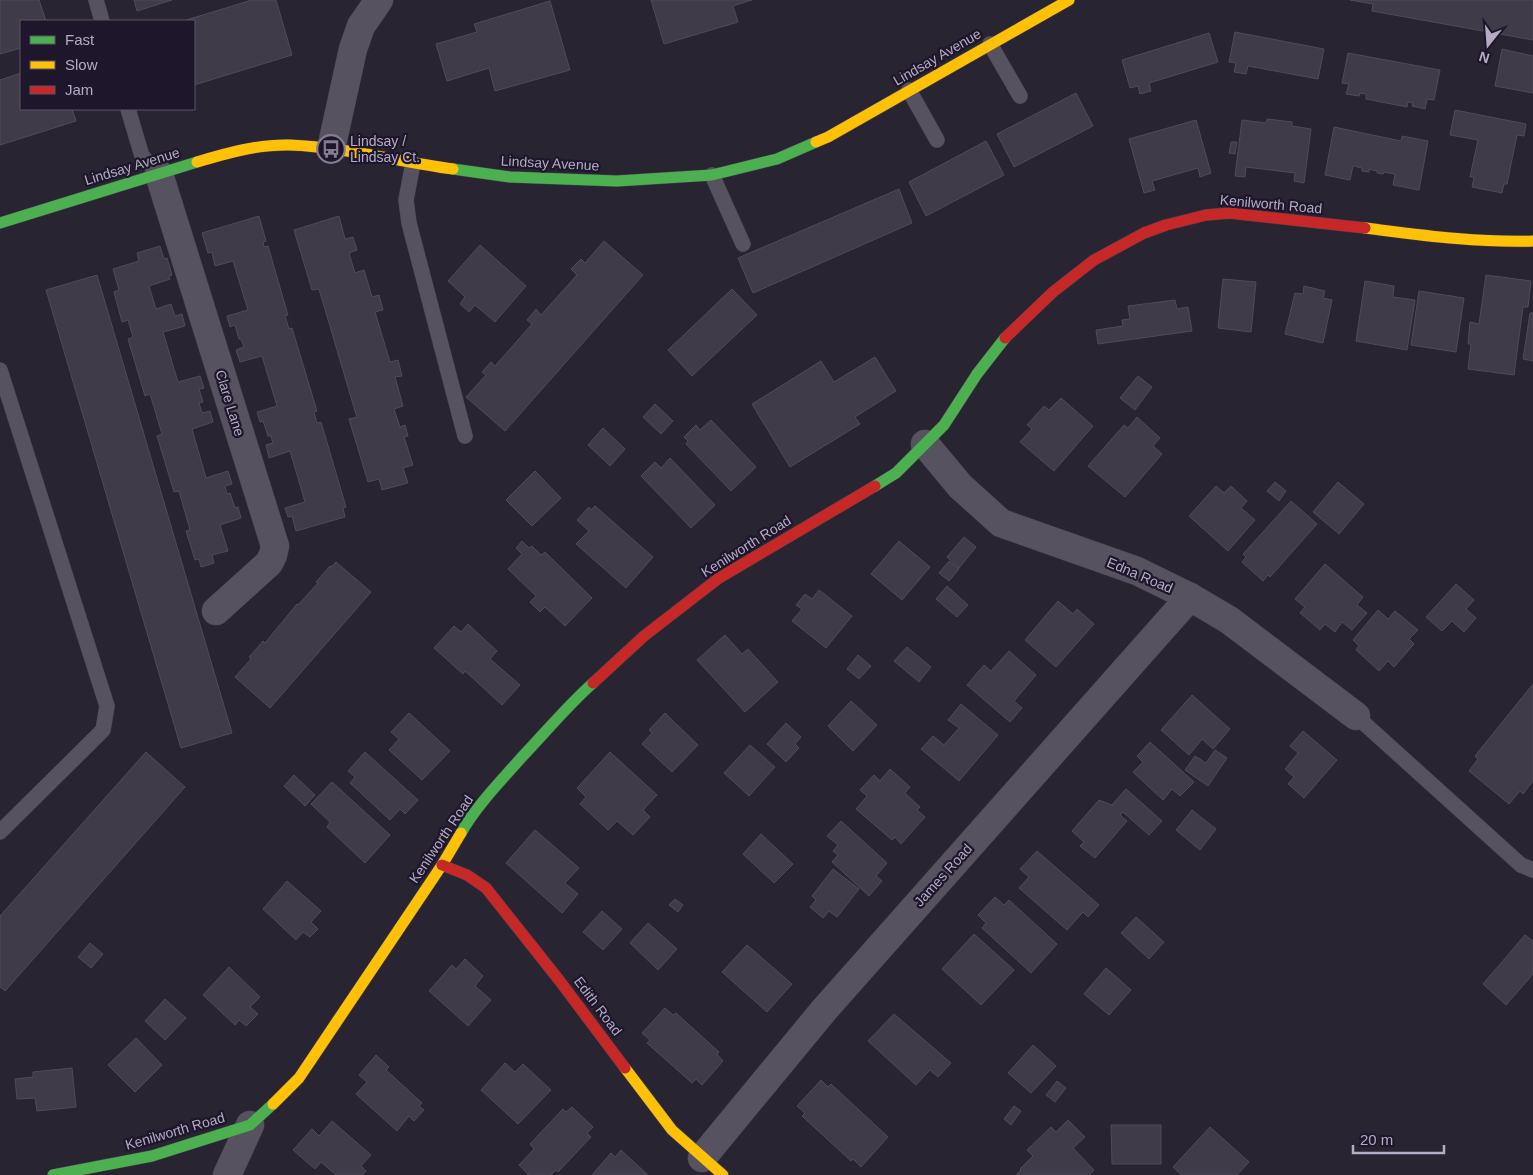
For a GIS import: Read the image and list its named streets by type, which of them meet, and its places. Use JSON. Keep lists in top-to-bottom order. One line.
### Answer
{"streets":{"street":["Lindsay Avenue","Kenilworth Road","Clare Lane","Edna Road","James Road","Edith Road"]},"crossings":[["Lindsay Avenue","Clare Lane"],["Kenilworth Road","Edna Road"],["Kenilworth Road","Edith Road"],["Edna Road","James Road"],["James Road","Edith Road"]],"places":{"bus stop":["Lindsay / Lindsay Ct."]},"legend":["Fast","Slow","Jam"],"scale_bar":"20 m","north":"bottom"}
